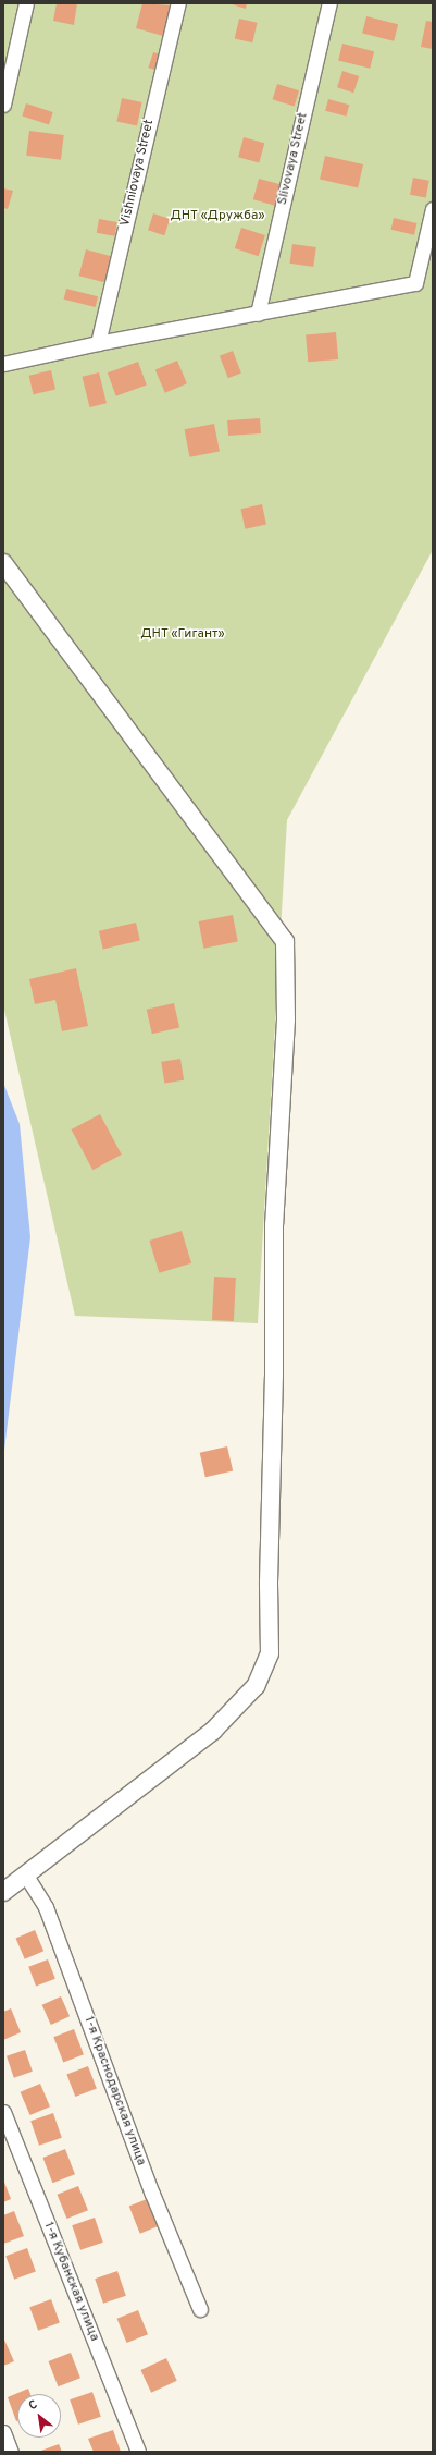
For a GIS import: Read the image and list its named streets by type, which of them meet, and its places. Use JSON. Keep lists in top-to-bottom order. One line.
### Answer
{"streets":{"street":["Slivovaya Street","Vishniovaya Street","1-я Краснодарская улица","1-я Кубанская улица"]},"parks":["ДНТ «Дружба»","ДНТ «Гигант»"],"north":"top left"}
